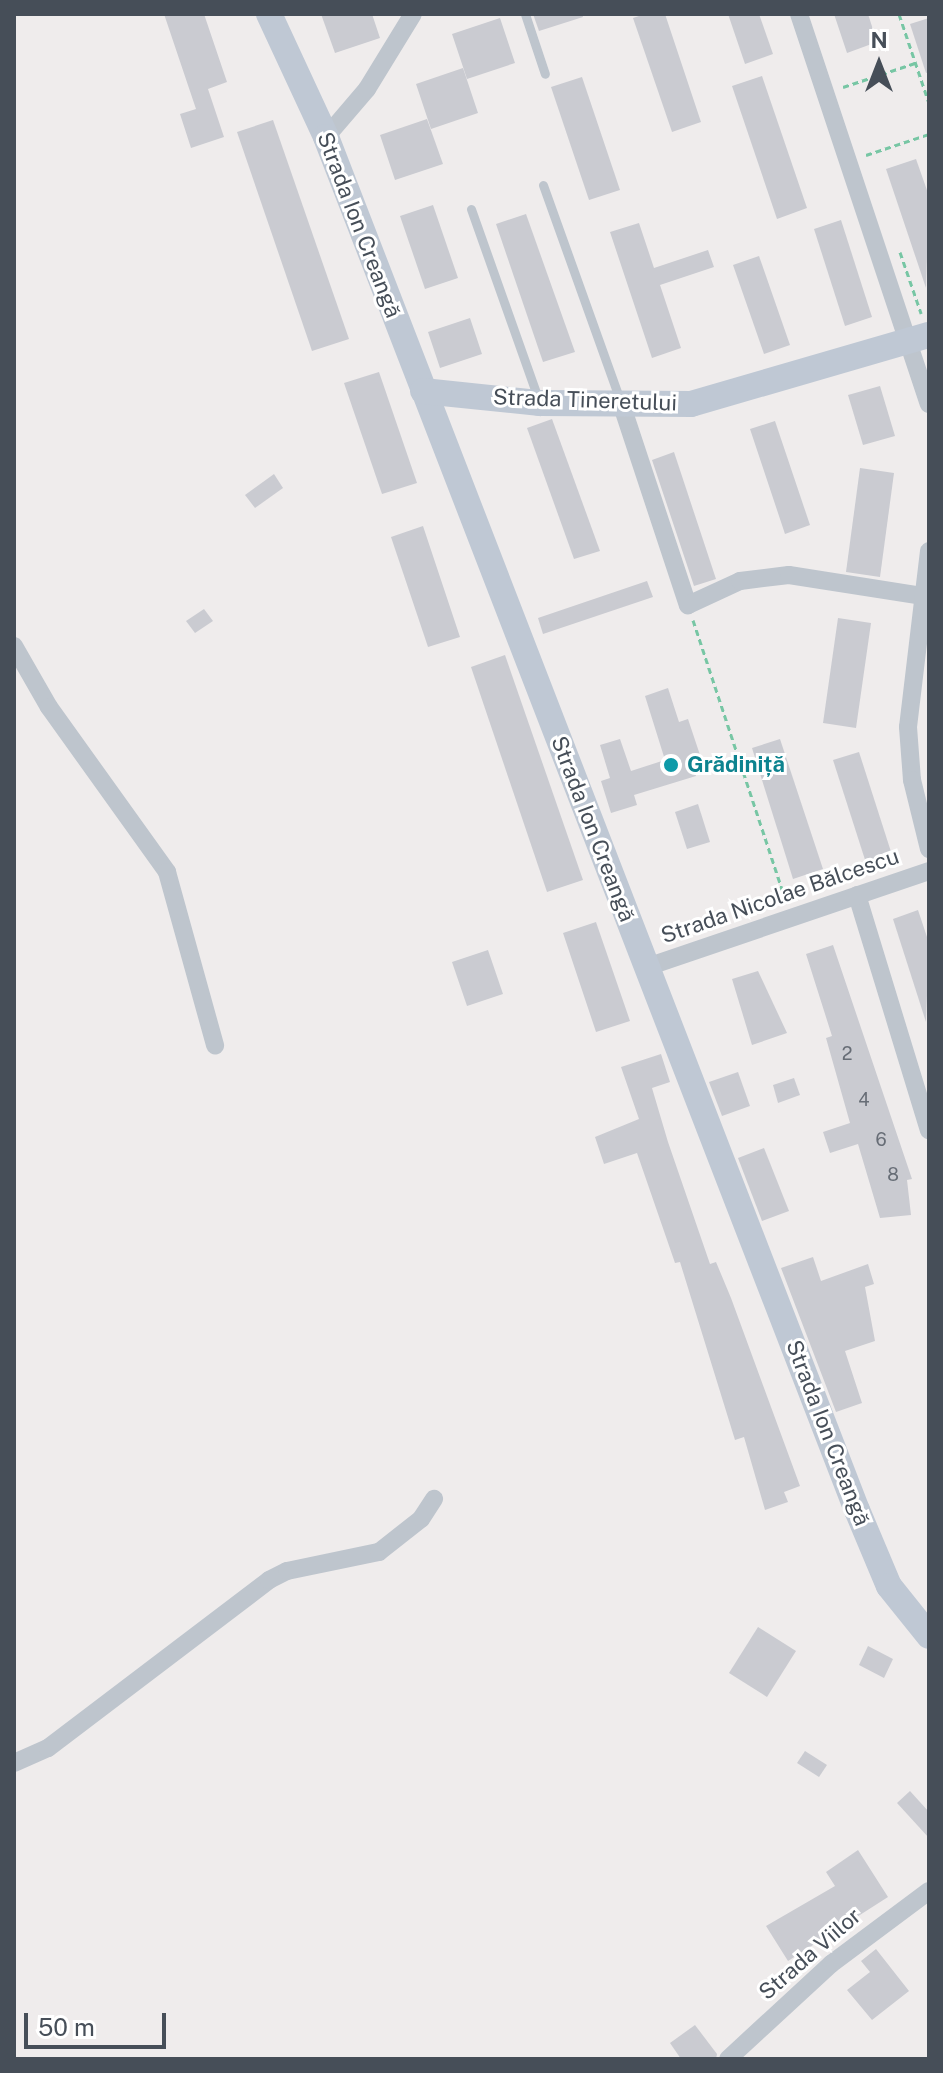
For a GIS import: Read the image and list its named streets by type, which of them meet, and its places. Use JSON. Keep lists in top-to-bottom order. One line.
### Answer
{"streets":{"street":["Strada Ion Creangă","Strada Tineretului","Strada Nicolae Bălcescu","Strada Viilor"]},"crossings":[["Strada Ion Creangă","Strada Tineretului"],["Strada Ion Creangă","Strada Nicolae Bălcescu"]],"places":["Grădiniță"],"house_numbers":["2","4","6","8"],"scale_bar":"50 m","north":"top"}
